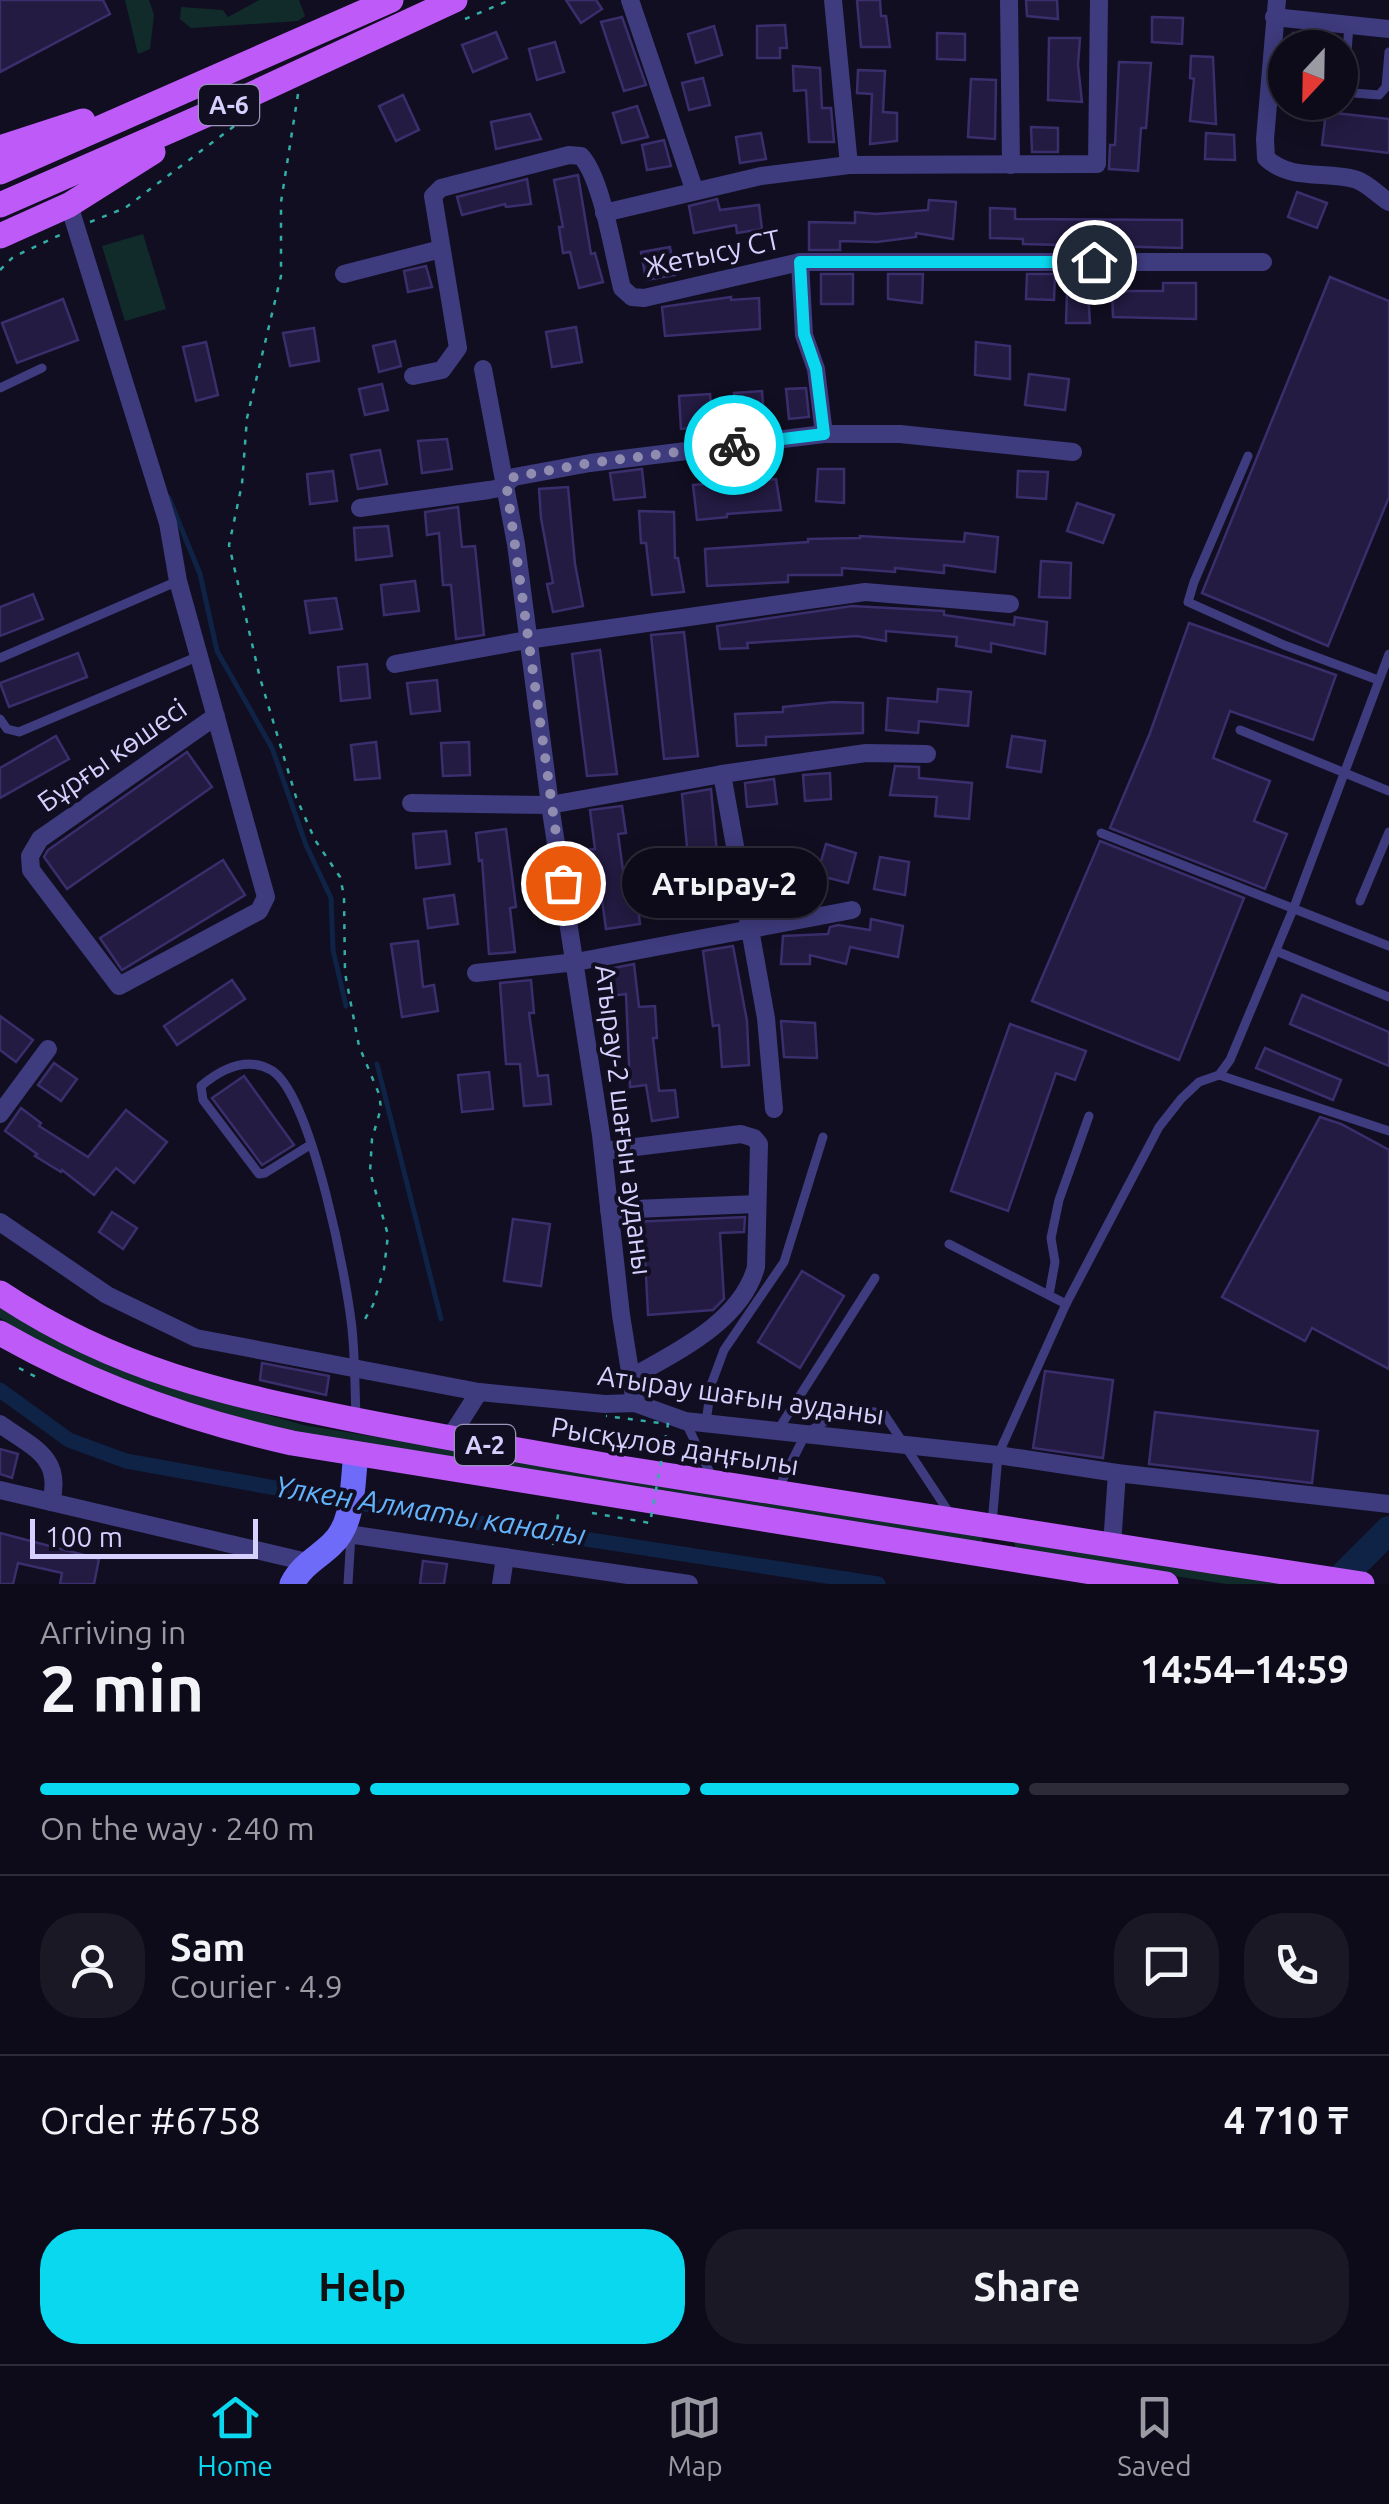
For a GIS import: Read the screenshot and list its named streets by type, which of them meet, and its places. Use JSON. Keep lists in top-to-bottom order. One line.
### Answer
{"streets":{"main road":["A-6","A-2","Рысқұлов даңғылы"],"street":["Жетысу СТ","Бұрғы көшесі","Атырау-2 шағын ауданы","Атырау шағын ауданы"]},"crossings":[["Атырау-2 шағын ауданы","Атырау шағын ауданы"]],"water":["Үлкен Алматы каналы"],"places":["Атырау-2"],"scale_bar":"100 m","north":"bottom","page":{"bubble":"Атырау-2","scale":"100 m","heading":["2 min","Arriving in","14:54–14:59"],"panel":["Sam","Courier · 4.9","Order #6758","4 710 ₸"],"bar":"On the way · 240 m","buttons":["Help","Share"],"tabs":["Home","Map","Saved"]}}
